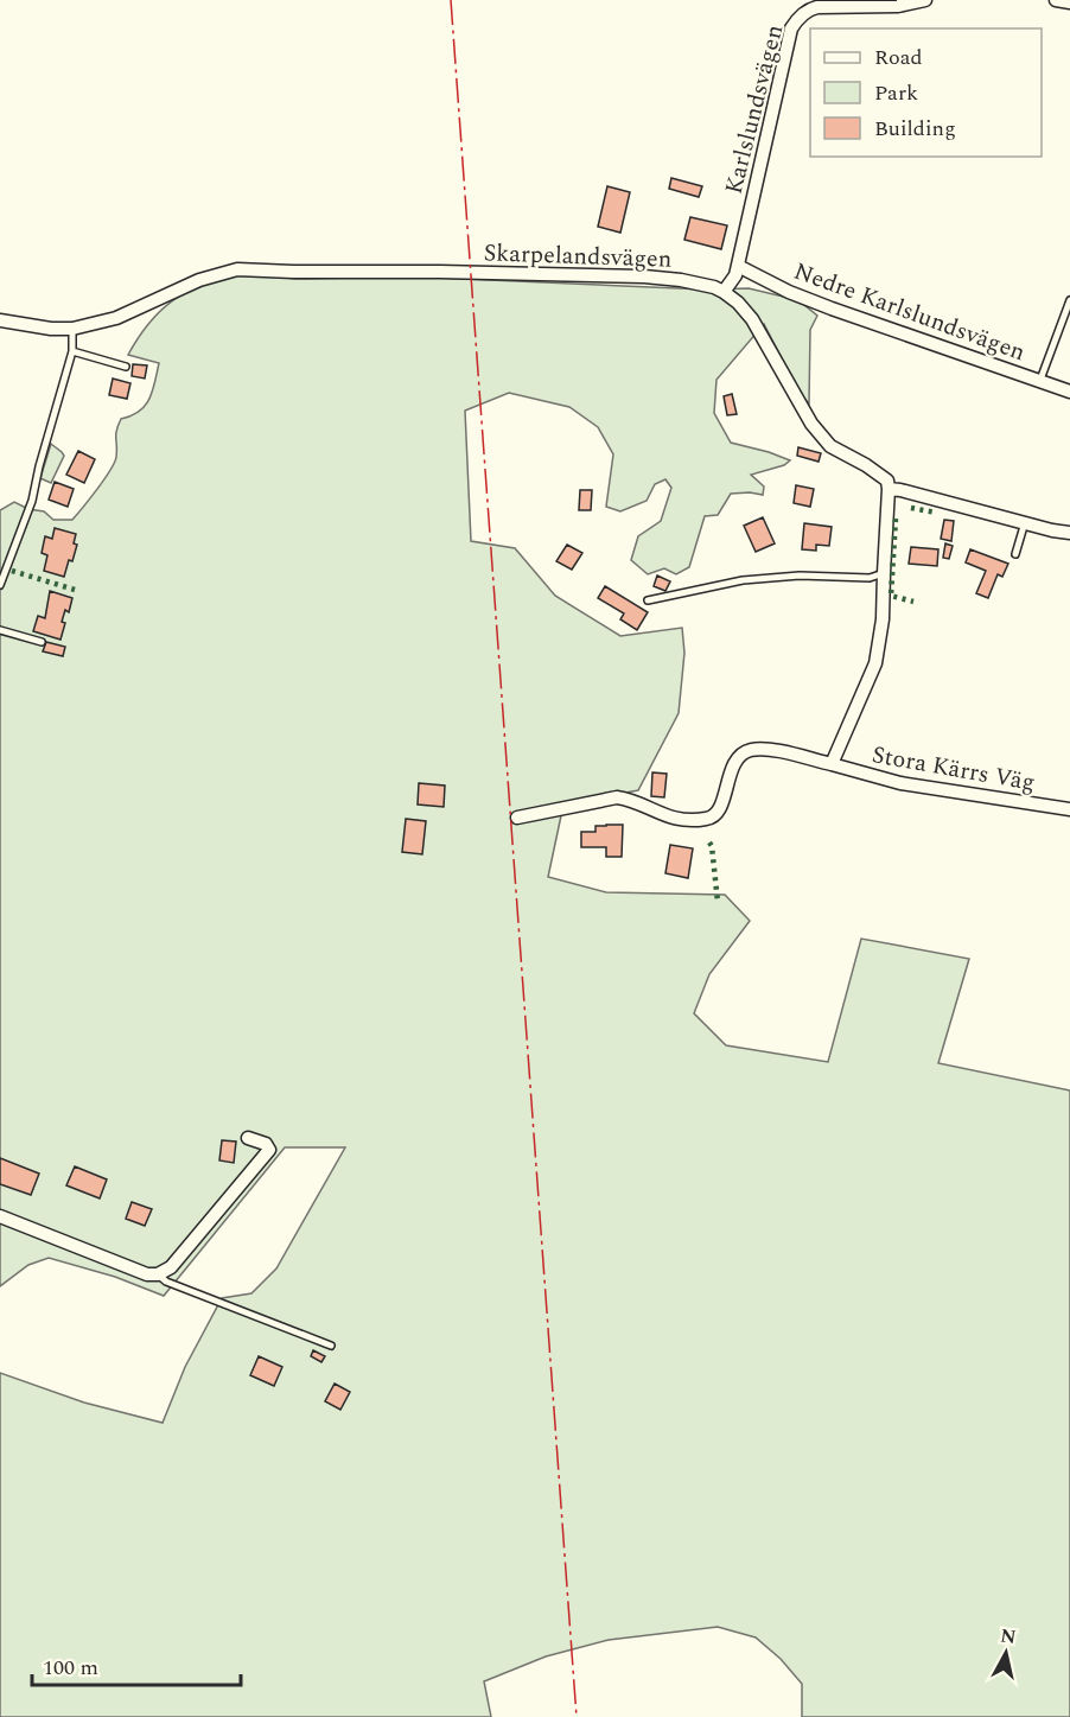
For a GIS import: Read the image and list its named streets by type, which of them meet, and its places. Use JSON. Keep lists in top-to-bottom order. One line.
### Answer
{"streets":{"street":["Karlslundsvägen","Skarpelandsvägen","Nedre Karlslundsvägen","Stora Kärrs Väg"]},"crossings":[["Karlslundsvägen","Skarpelandsvägen"],["Karlslundsvägen","Nedre Karlslundsvägen"]],"legend":["Road","Park","Building"],"scale_bar":"100 m","north":"top"}
